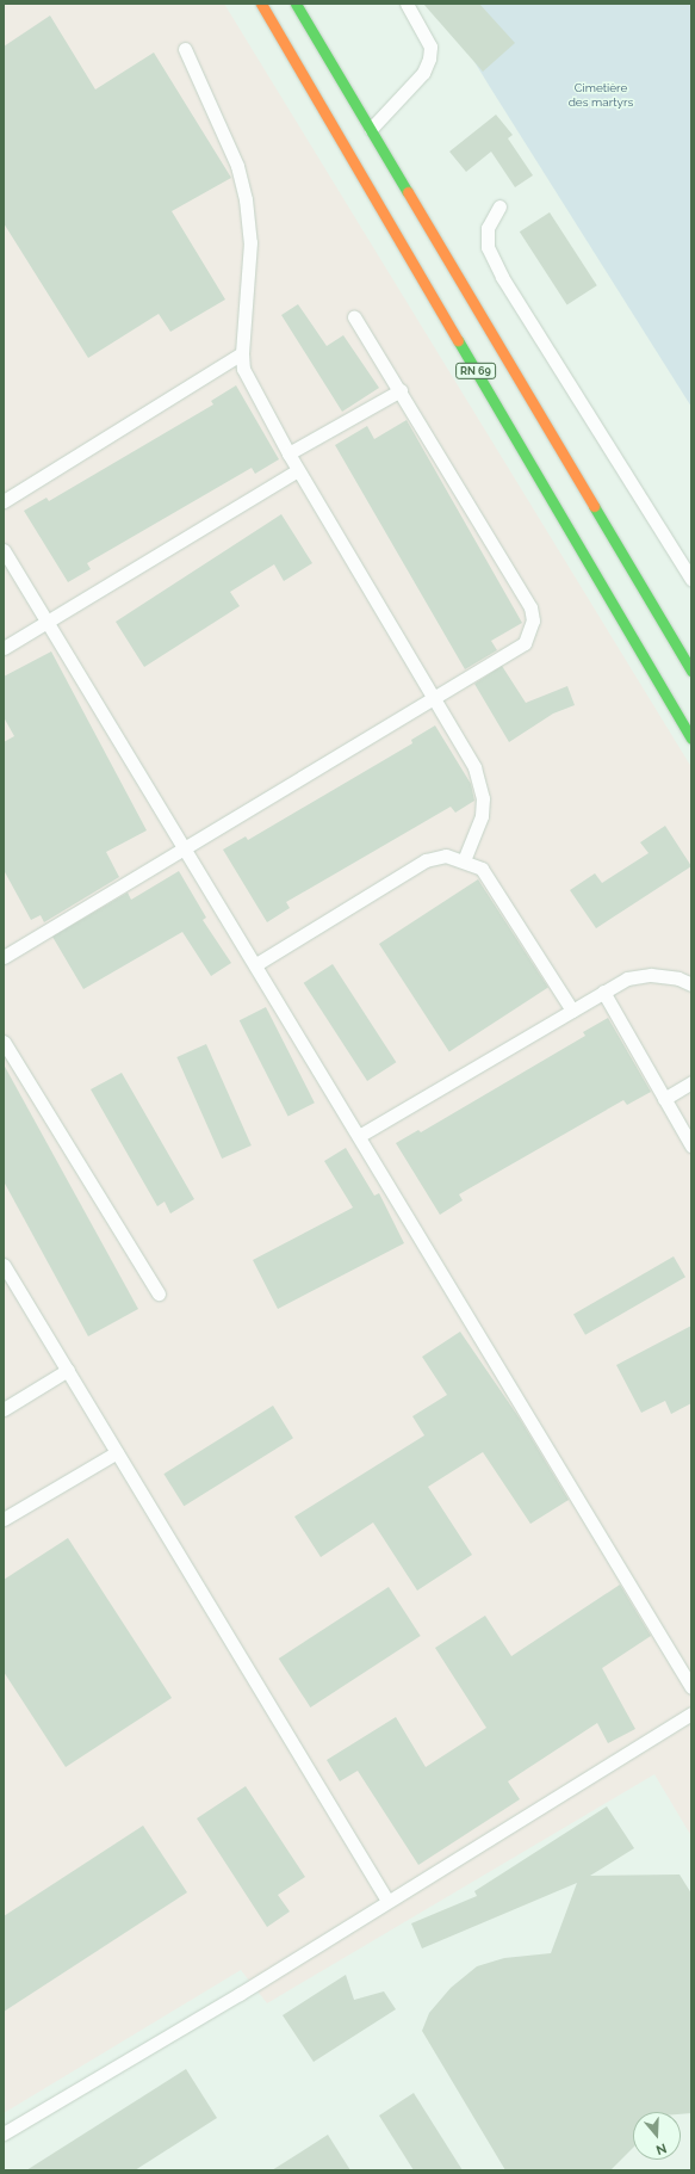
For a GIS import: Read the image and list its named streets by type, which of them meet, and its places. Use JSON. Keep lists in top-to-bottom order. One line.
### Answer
{"streets":{"highway":["RN 69"]},"parks":["Cimetière des martyrs"],"north":"bottom"}
